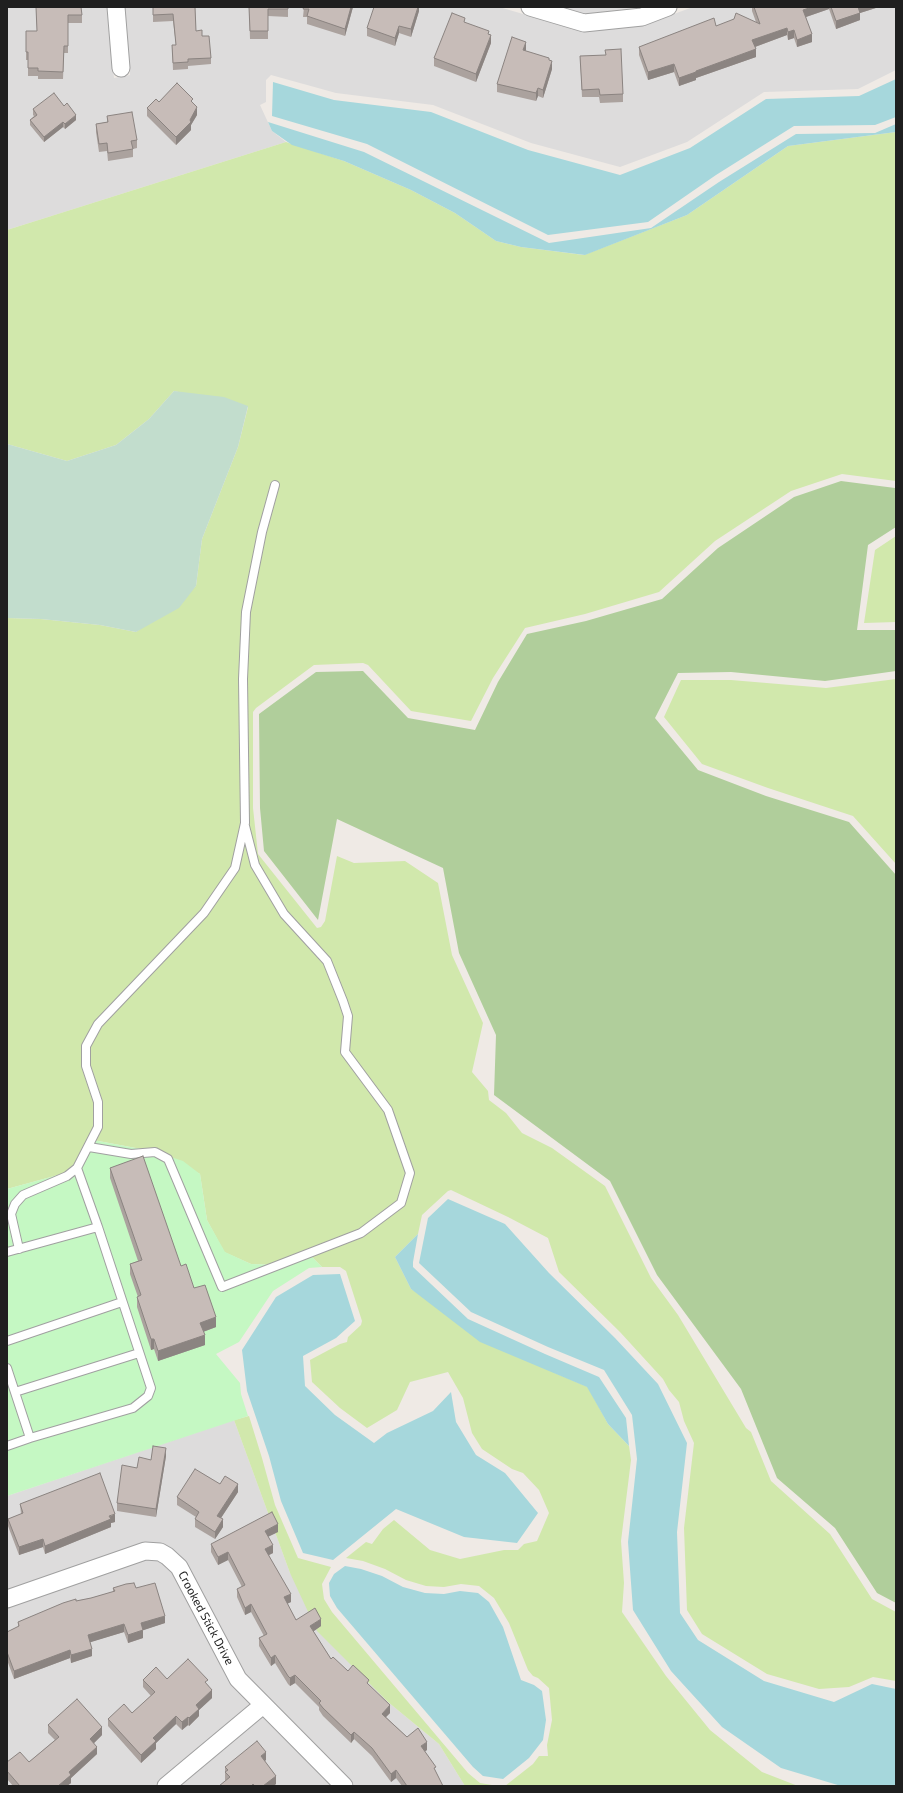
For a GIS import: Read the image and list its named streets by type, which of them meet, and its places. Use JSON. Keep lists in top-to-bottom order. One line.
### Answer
{"streets":{"street":["Crooked Stick Drive"]}}
